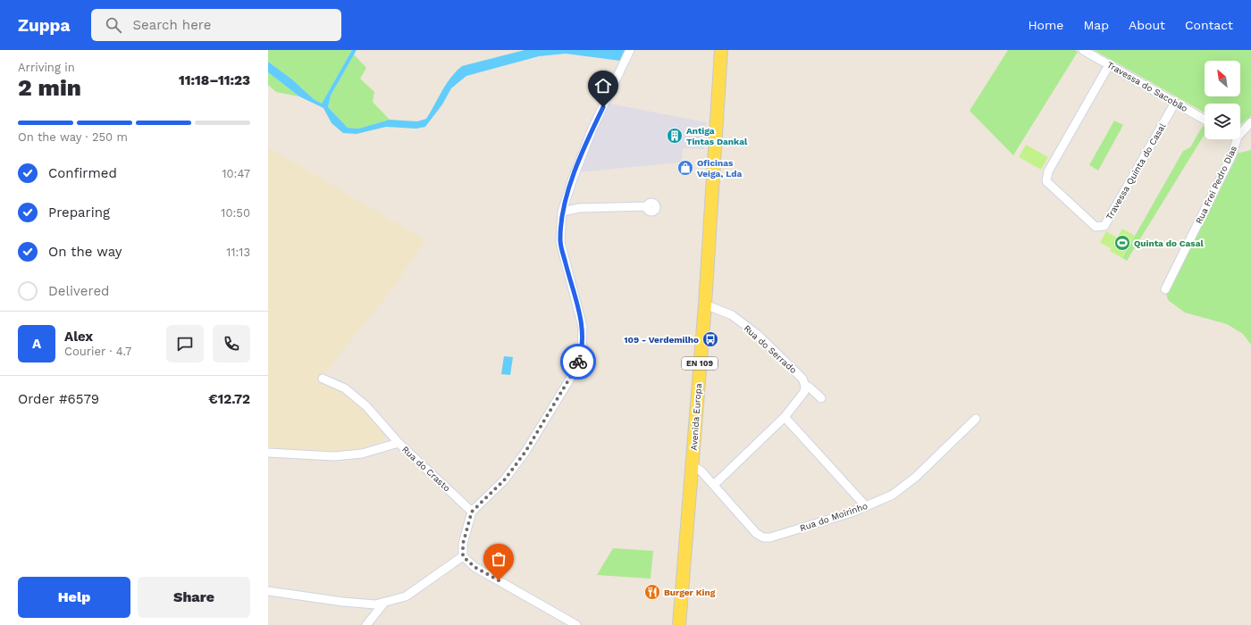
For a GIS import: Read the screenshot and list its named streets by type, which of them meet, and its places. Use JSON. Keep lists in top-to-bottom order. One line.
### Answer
{"streets":{"main road":["EN 109","Avenida Europa"],"street":["Travessa do Sacobão","Travessa Quinta do Casal","Rua Frei Pedro Dias","Rua do Serrado","Rua do Crasto","Rua do Moirinho"]},"crossings":[["Travessa do Sacobão","Travessa Quinta do Casal"],["Rua do Serrado","Avenida Europa"],["Avenida Europa","Rua do Moirinho"]],"places":{"building":["Antiga Tintas Dankal"],"shop":["Oficinas Veiga, Lda"],"sports":["Quinta do Casal"],"bus stop":["109 - Verdemilho"],"restaurant":["Burger King"]},"north":"top left","page":{"header":"Zuppa","search":"Search here","nav":["Home","Map","About","Contact"],"heading":["2 min","Arriving in","11:18–11:23"],"panel":["Alex","Courier · 4.7","Order #6579","€12.72"],"bar":"On the way · 250 m","list":[["Confirmed","10:47"],["Preparing","10:50"],["On the way","11:13"],"Delivered"],"round":"A","buttons":["Help","Share"]}}
